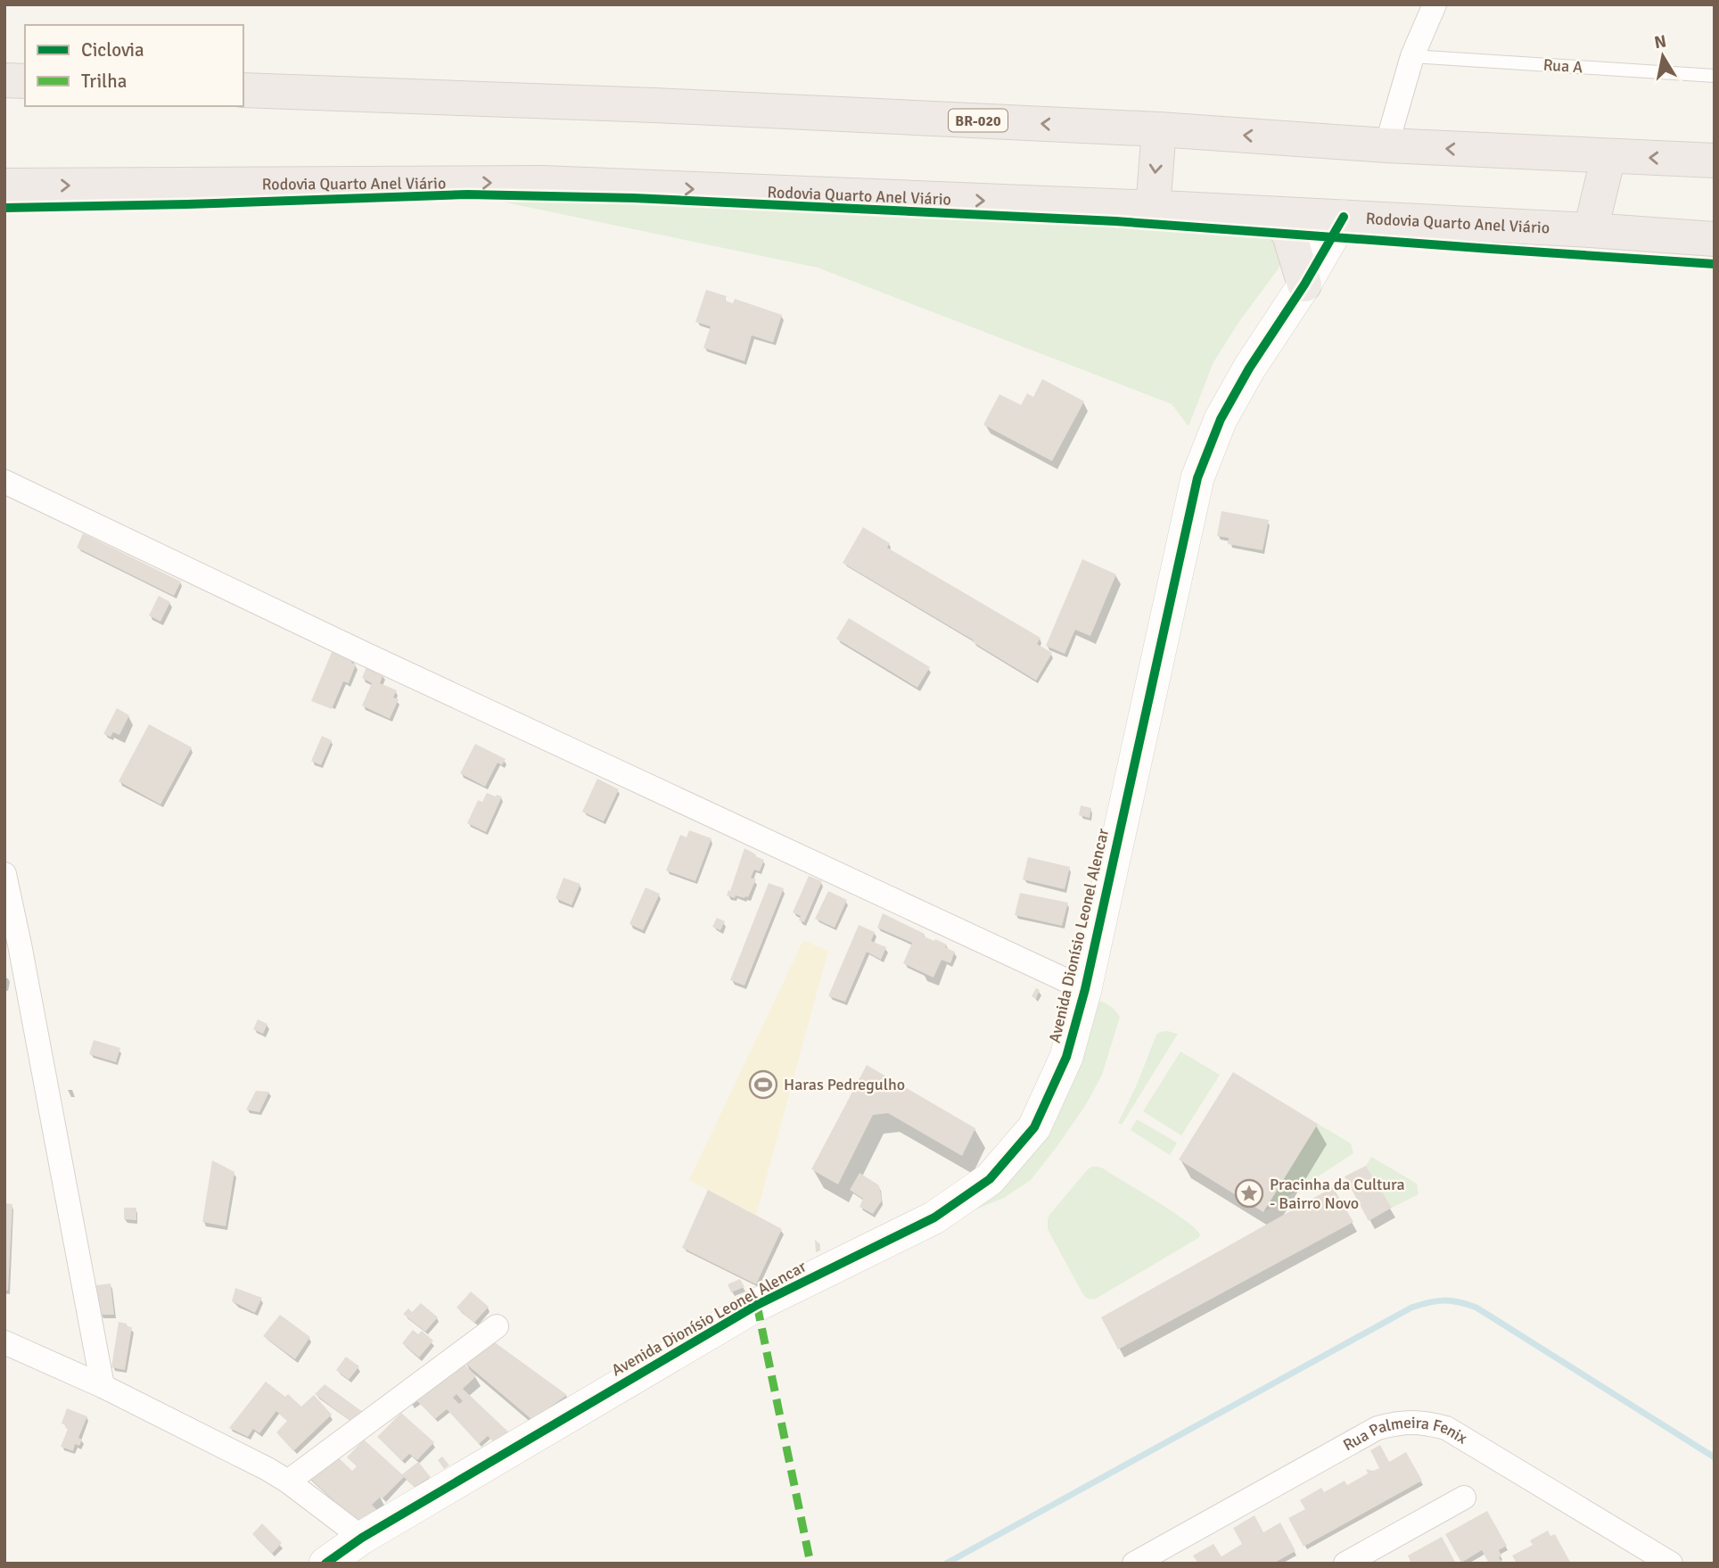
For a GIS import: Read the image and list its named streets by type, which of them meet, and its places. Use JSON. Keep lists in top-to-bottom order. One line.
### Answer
{"streets":{"highway":["BR-020","Rodovia Quarto Anel Viário"],"street":["Avenida Dionísio Leonel Alencar","Rua Palmeira Fenix"],"lane":["Rua A"]},"crossings":[["Rodovia Quarto Anel Viário","Avenida Dionísio Leonel Alencar"]],"places":{"sports":["Haras Pedregulho"],"place":["Pracinha da Cultura - Bairro Novo"]},"legend":["Ciclovia","Trilha"],"north":"top"}
